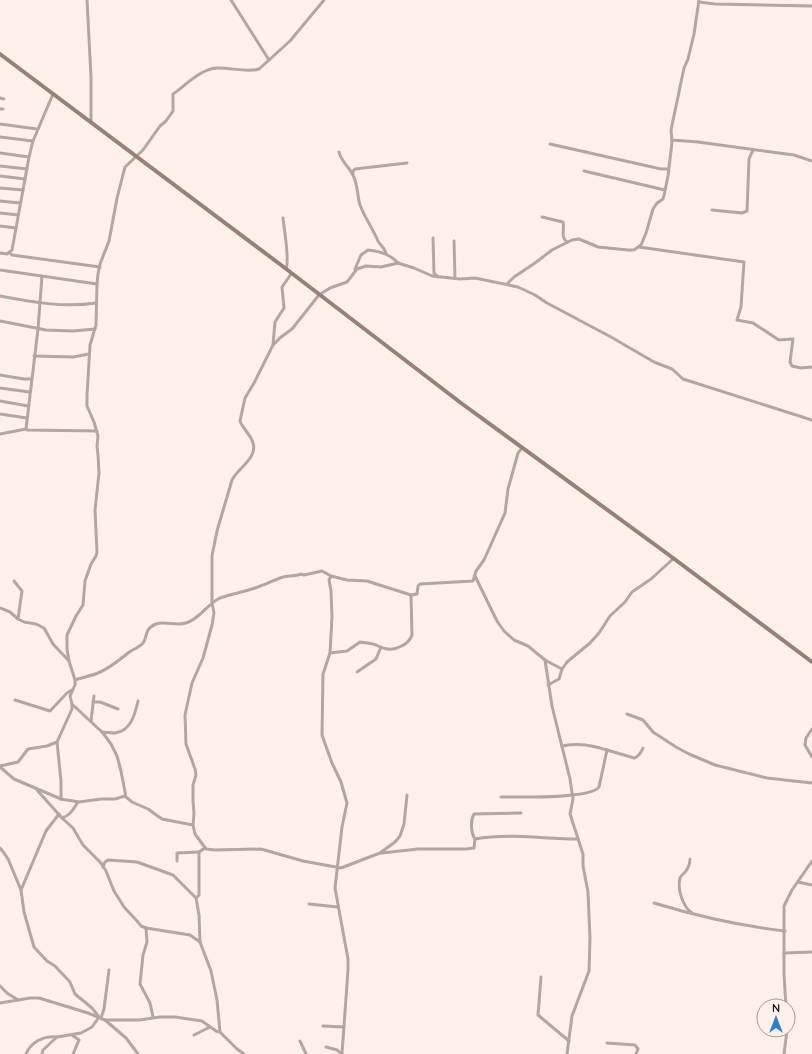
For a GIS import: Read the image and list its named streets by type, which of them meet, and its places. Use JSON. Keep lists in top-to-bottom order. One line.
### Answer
{"north":"top"}
